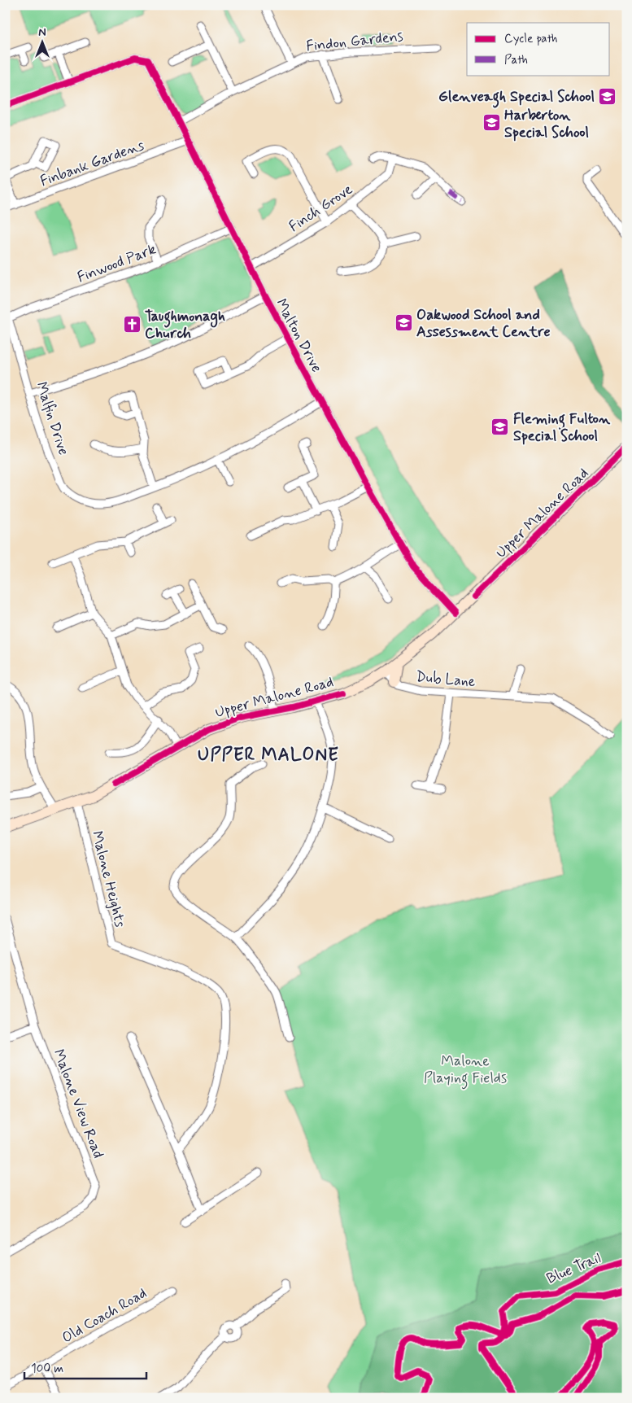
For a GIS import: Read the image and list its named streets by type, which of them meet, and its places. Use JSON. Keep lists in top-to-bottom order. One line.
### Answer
{"streets":{"main road":["Upper Malone Road"],"street":["Findon Gardens","Finbank Gardens","Finch Grove","Finwood Park","Malton Drive","Malfin Drive","Dub Lane","Malone Heights","Malone View Road","Old Coach Road"],"cycle path":["Blue Trail"]},"crossings":[["Findon Gardens","Malton Drive"],["Finbank Gardens","Malton Drive"],["Finch Grove","Malton Drive"],["Finwood Park","Malton Drive"],["Finwood Park","Malfin Drive"],["Malton Drive","Malfin Drive"],["Malton Drive","Upper Malone Road"],["Upper Malone Road","Malone Heights"]],"districts":["UPPER MALONE"],"parks":["Malone Playing Fields"],"places":{"school or university":["Glenveagh Special School","Harberton Special School","Oakwood School and Assessment Centre","Fleming Fulton Special School"],"church":["Taughmonagh Church"]},"legend":["Cycle path","Path"],"scale_bar":"100 m","north":"top"}
